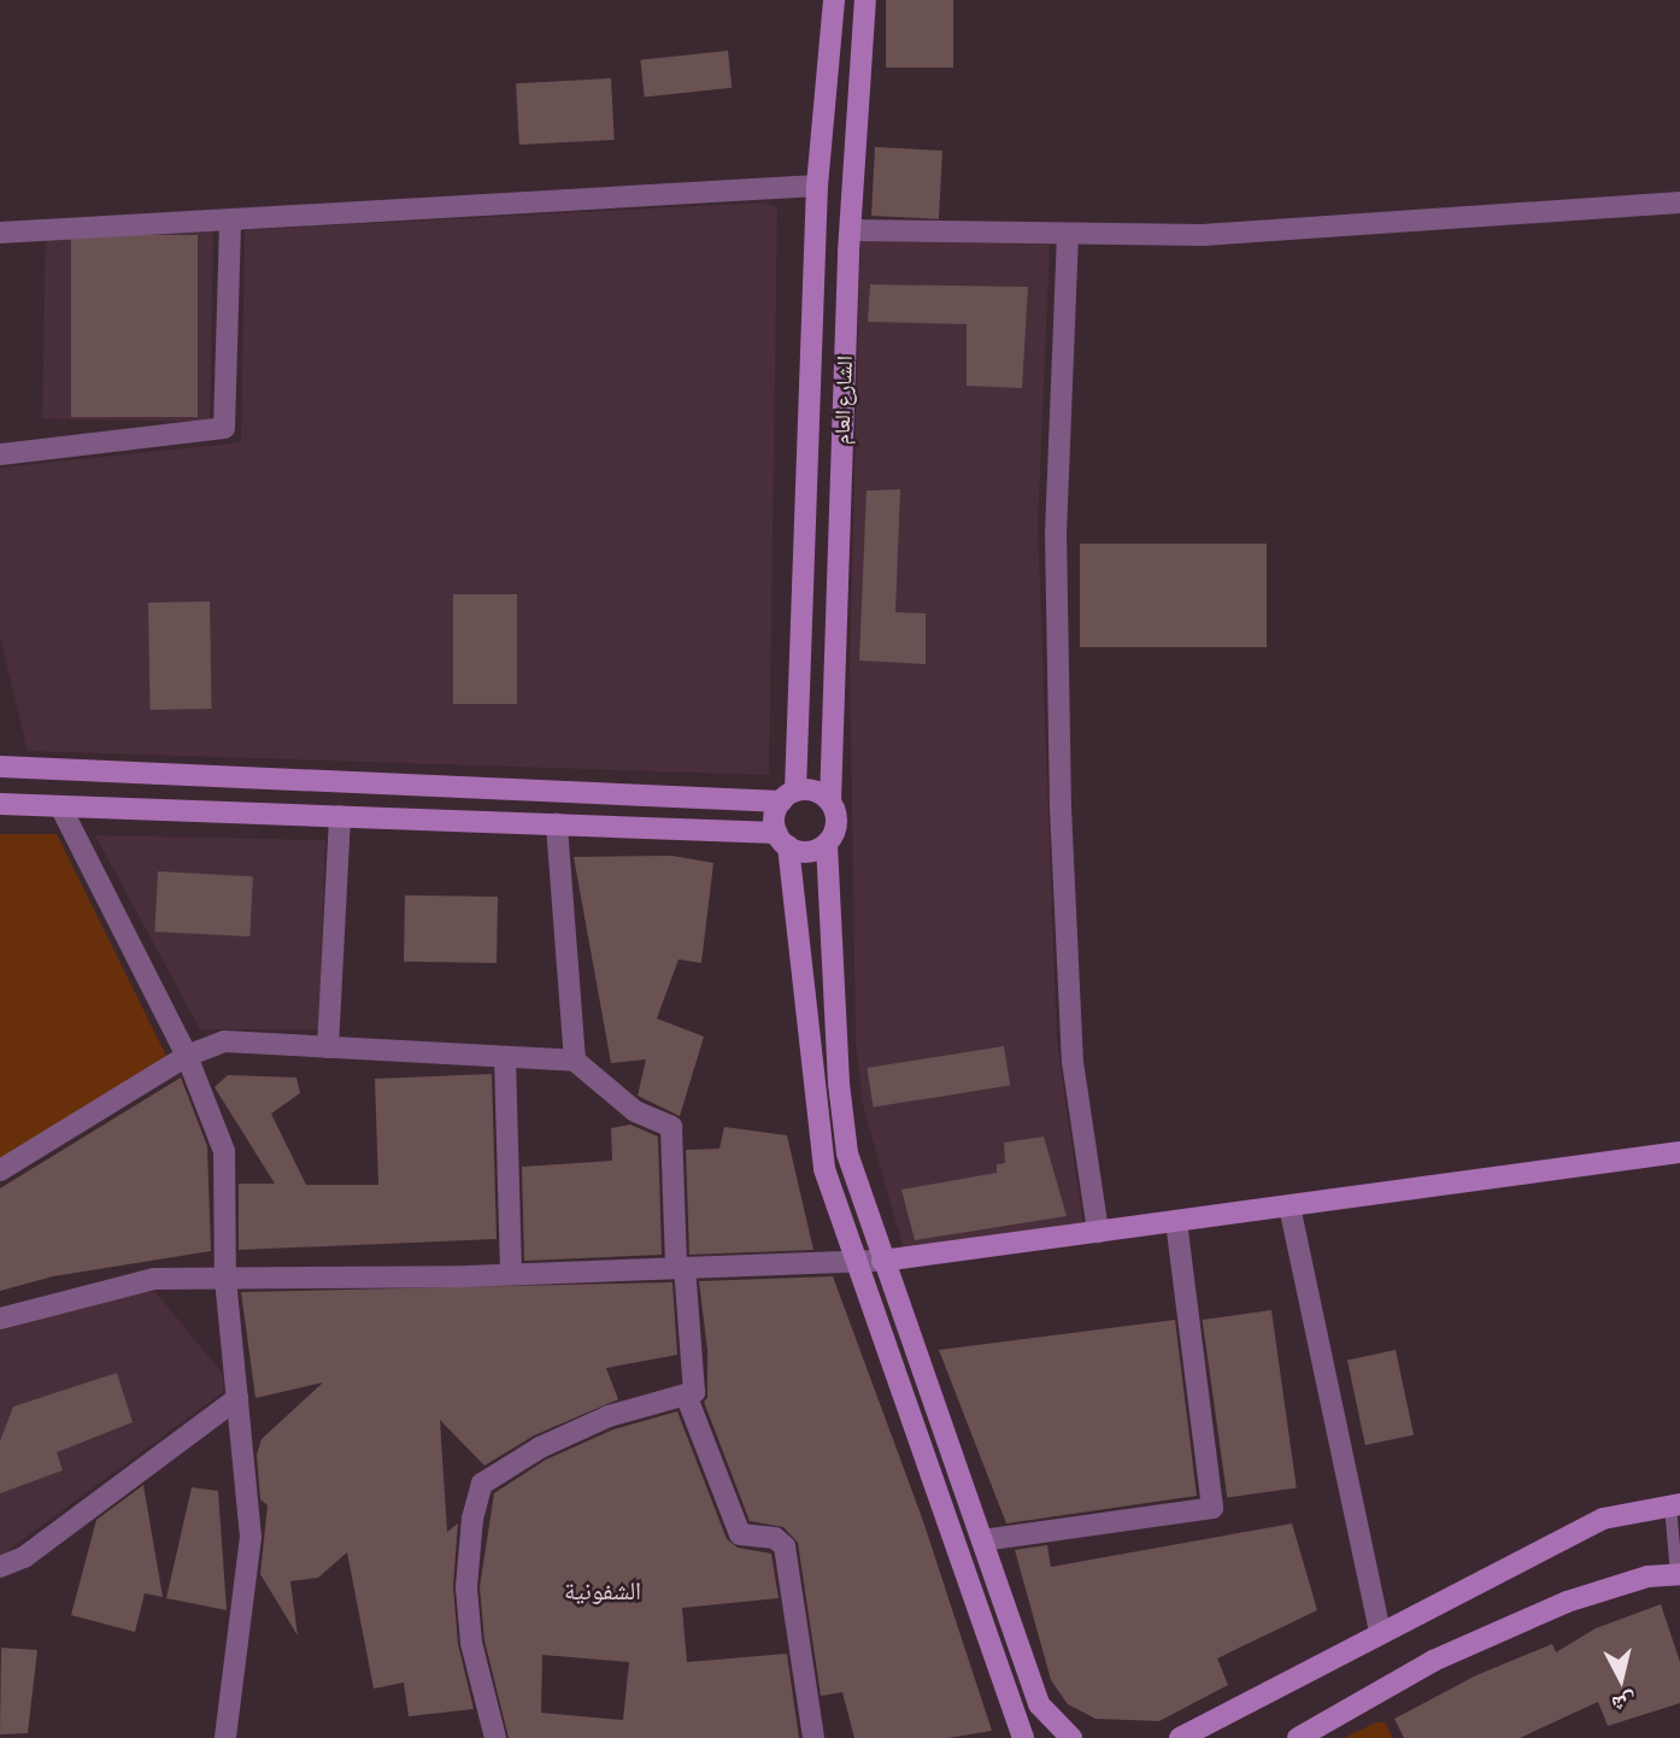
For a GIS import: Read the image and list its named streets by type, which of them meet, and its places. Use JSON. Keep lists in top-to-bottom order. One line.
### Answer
{"streets":{"main road":["الشارع العام"]},"districts":["الشفونية"],"north":"bottom"}
